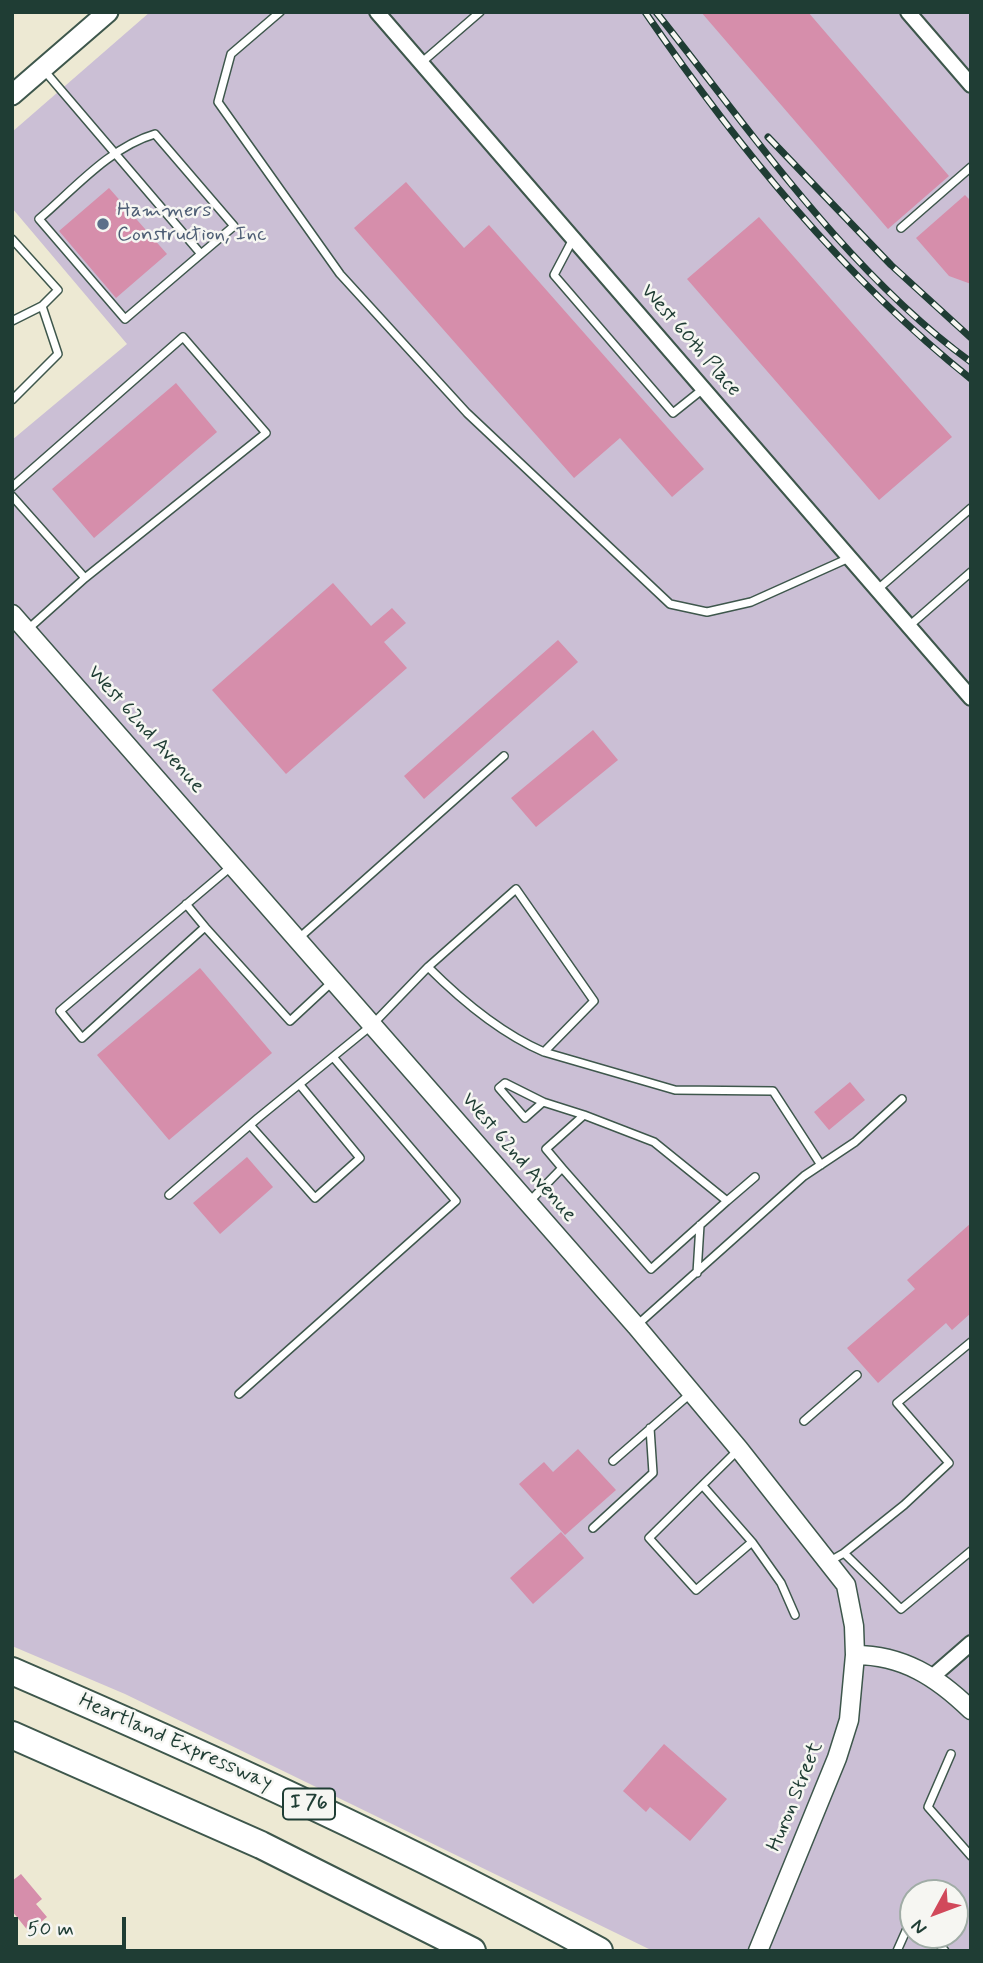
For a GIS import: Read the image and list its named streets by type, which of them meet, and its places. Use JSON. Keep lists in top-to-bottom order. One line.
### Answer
{"streets":{"highway":["Heartland Expressway","I 76"],"street":["West 60th Place","West 62nd Avenue","Huron Street"]},"crossings":[["West 62nd Avenue","Huron Street"]],"places":["Hammers Construction, Inc"],"scale_bar":"50 m","north":"bottom left"}
